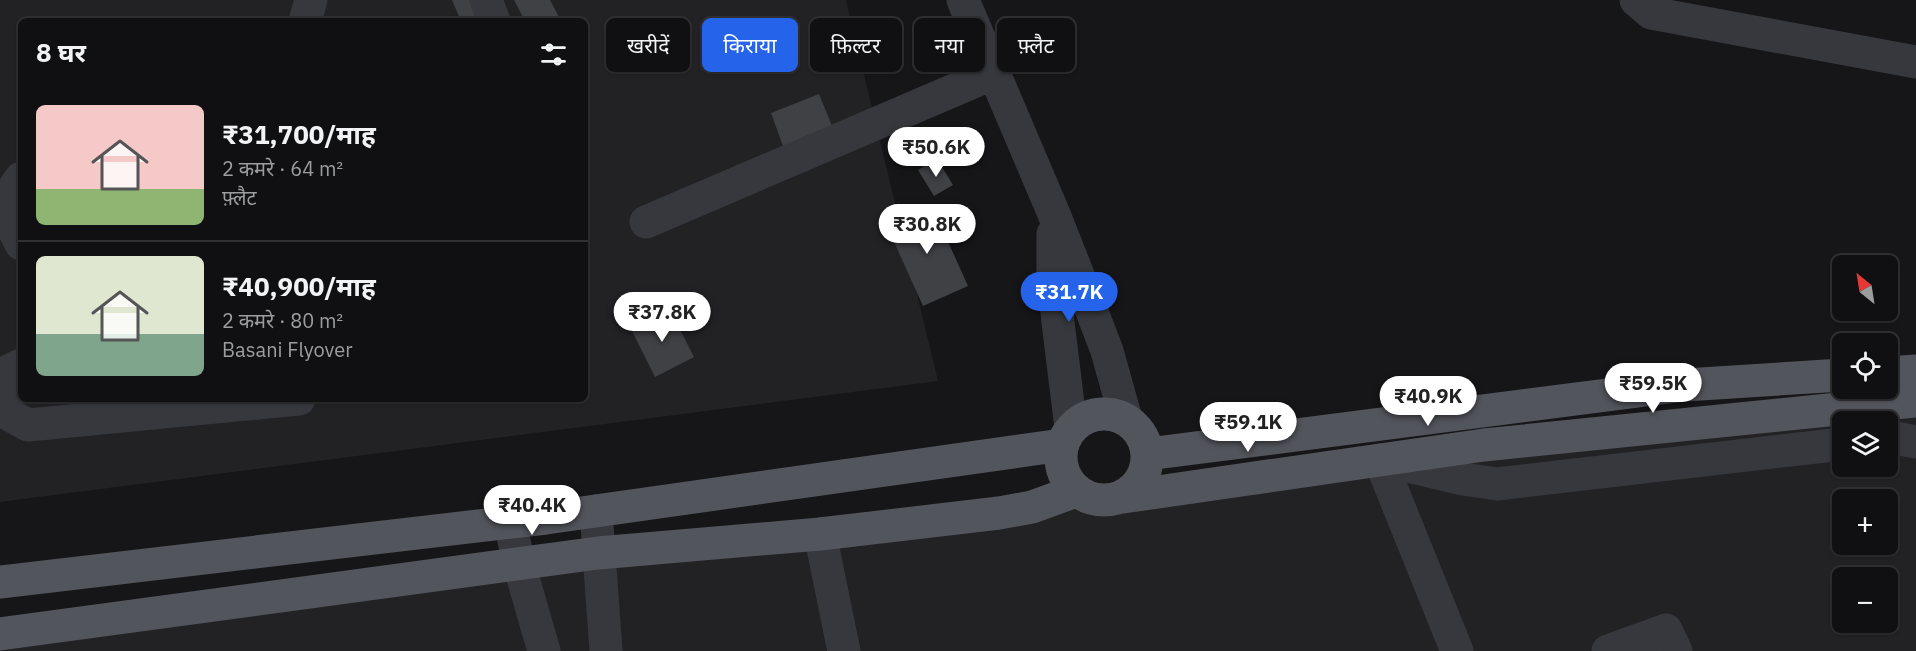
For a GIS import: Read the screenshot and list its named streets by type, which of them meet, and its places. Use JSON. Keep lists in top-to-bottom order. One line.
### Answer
{"north":"top left","page":{"chip":["खरीदें","किराया","फ़िल्टर","नया","फ़्लैट"],"heading":"8 घर","list":[{"name":"₹31,700/माह","note":"2 कमरे · 64 m² · फ़्लैट"},{"name":"₹40,900/माह","note":"2 कमरे · 80 m² · Basani Flyover"}],"price":["₹50.6K","₹30.8K","₹31.7K","₹37.8K","₹59.5K","₹40.9K","₹59.1K","₹40.4K"],"map_buttons":["+","−"]}}
